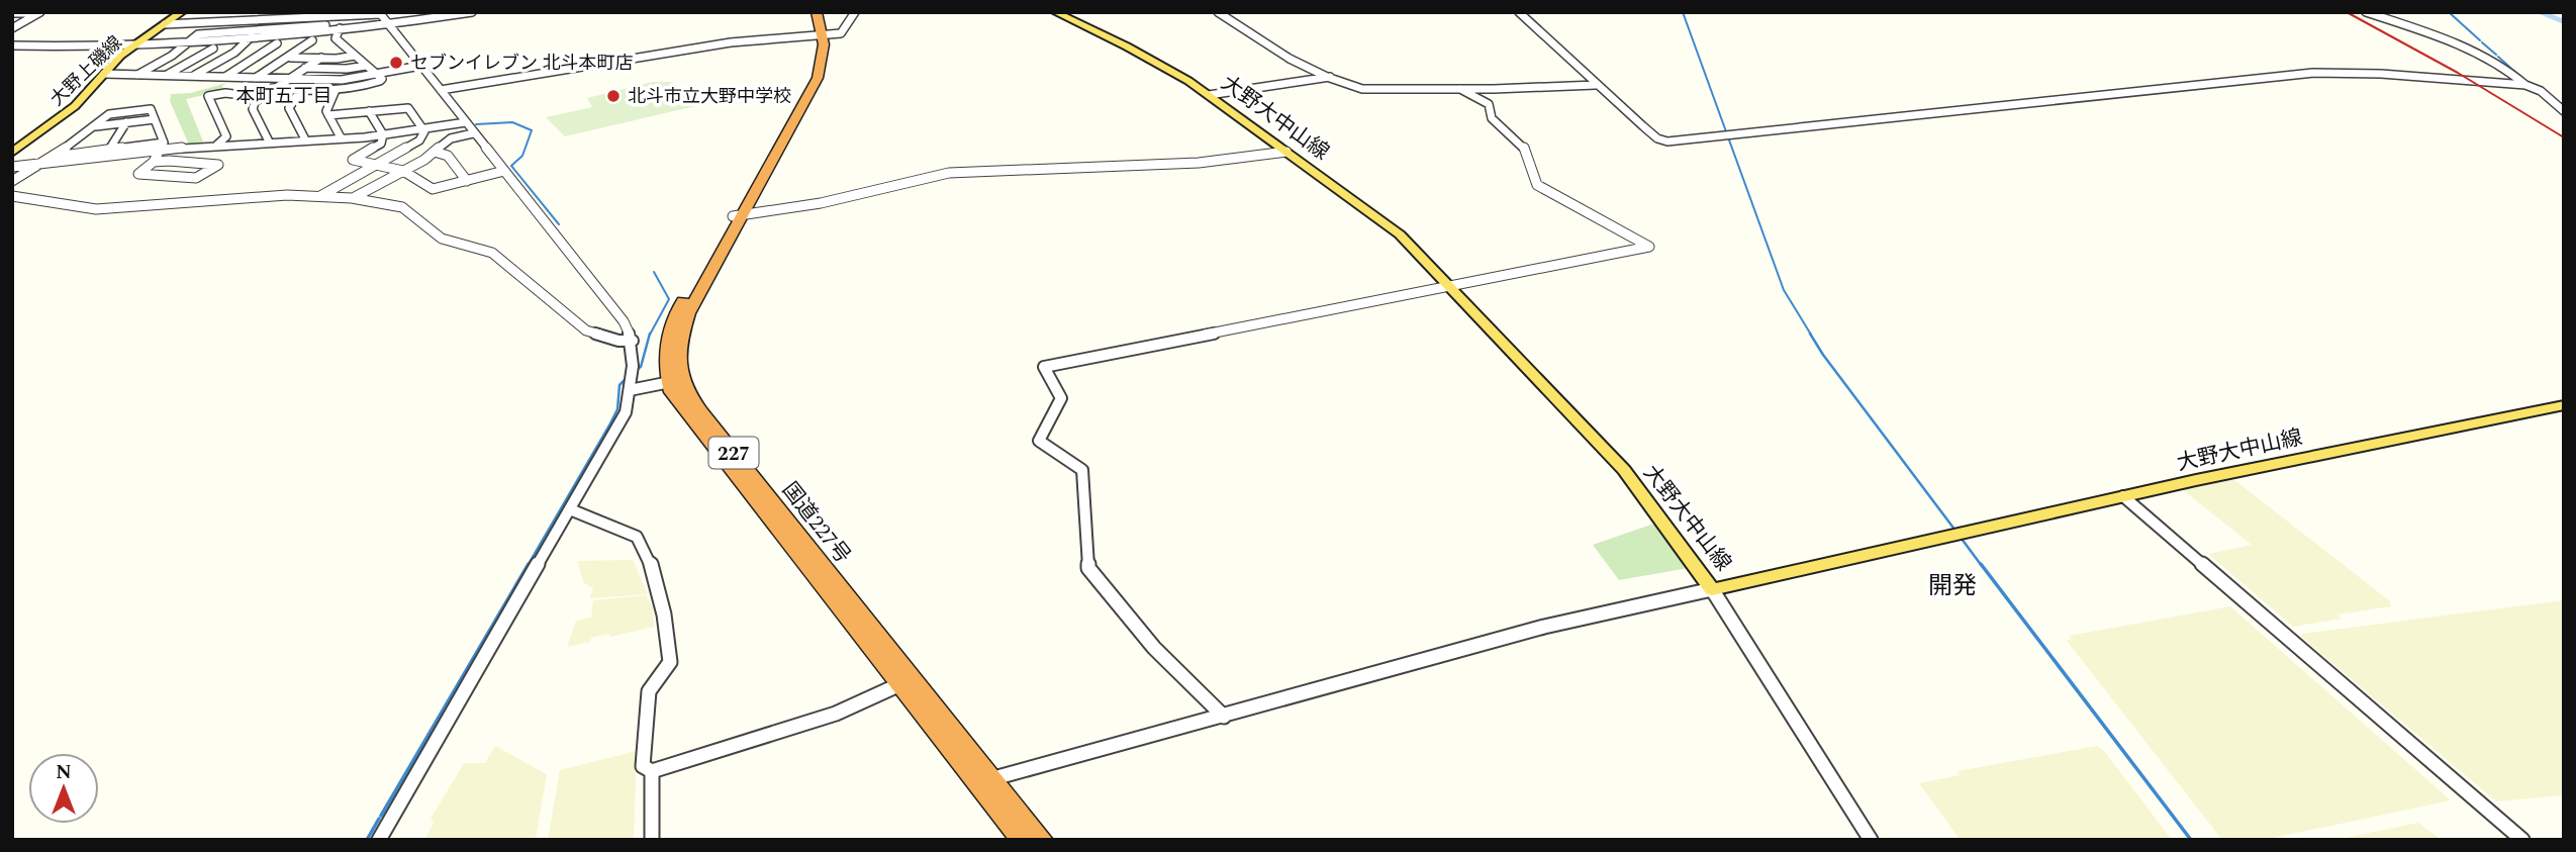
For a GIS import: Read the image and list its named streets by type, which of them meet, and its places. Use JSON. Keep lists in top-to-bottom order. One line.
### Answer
{"streets":{"highway":["227","国道227号"],"main road":["大野上磯線","大野大中山線"]},"districts":["本町五丁目","開発"],"places":["セブンイレブン 北斗本町店","北斗市立大野中学校"],"north":"top"}
